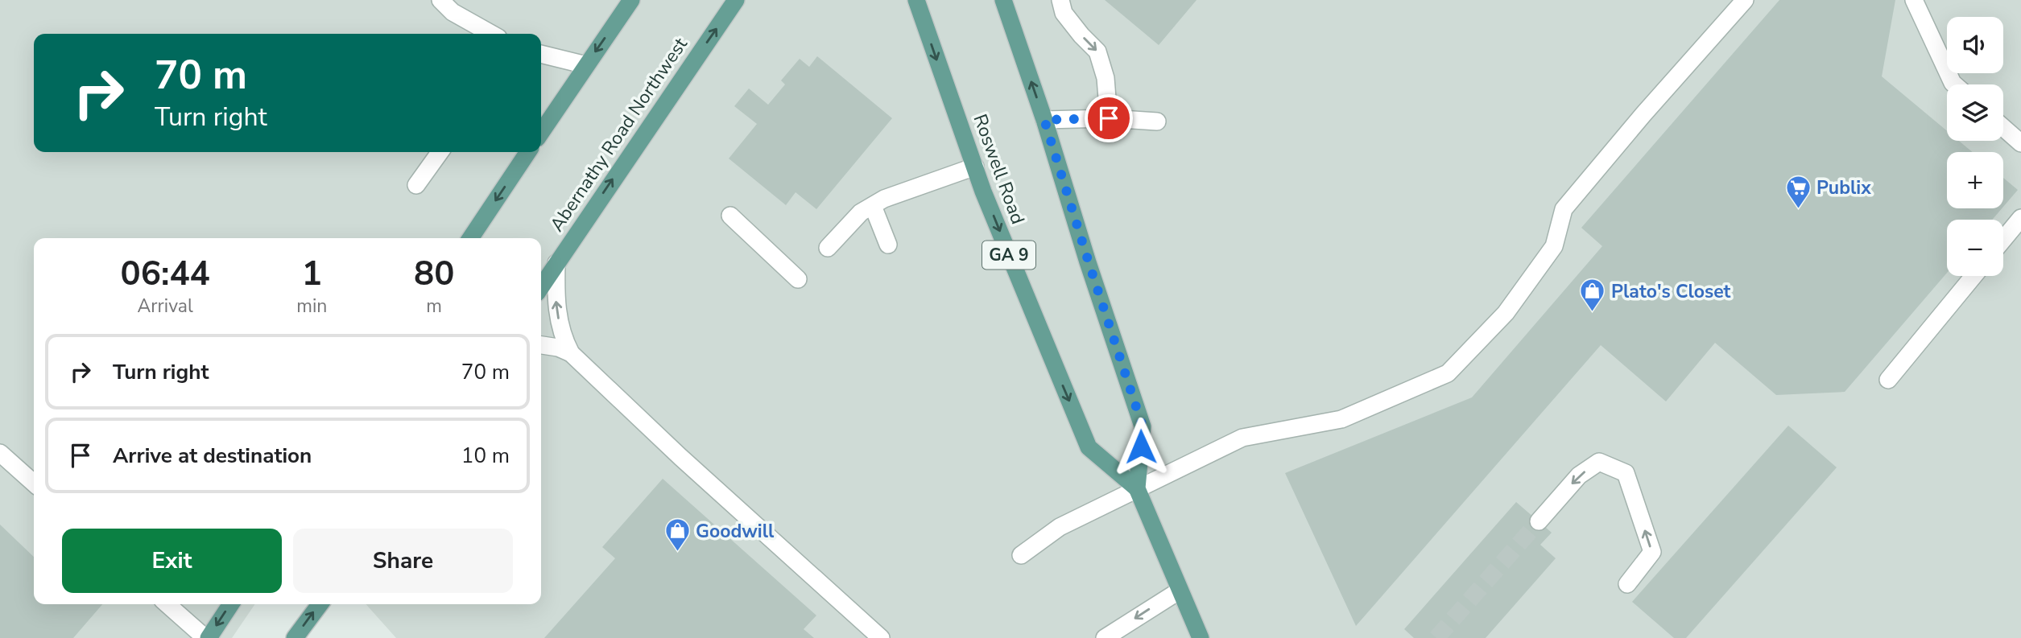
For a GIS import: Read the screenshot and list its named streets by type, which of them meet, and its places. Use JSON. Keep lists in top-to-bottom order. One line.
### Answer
{"streets":{"main road":["Abernathy Road Northwest","Roswell Road","GA 9"]},"places":{"supermarket":["Publix"],"shop":["Plato's Closet","Goodwill"]},"page":{"map_buttons":["+","−"],"turn":["70 m","Turn right"],"eta":["06:44","Arrival","1","min","80","m"],"list":[{"name":"Turn right","value":"70 m"},{"name":"Arrive at destination","value":"10 m"}],"buttons":["Exit","Share"]}}
